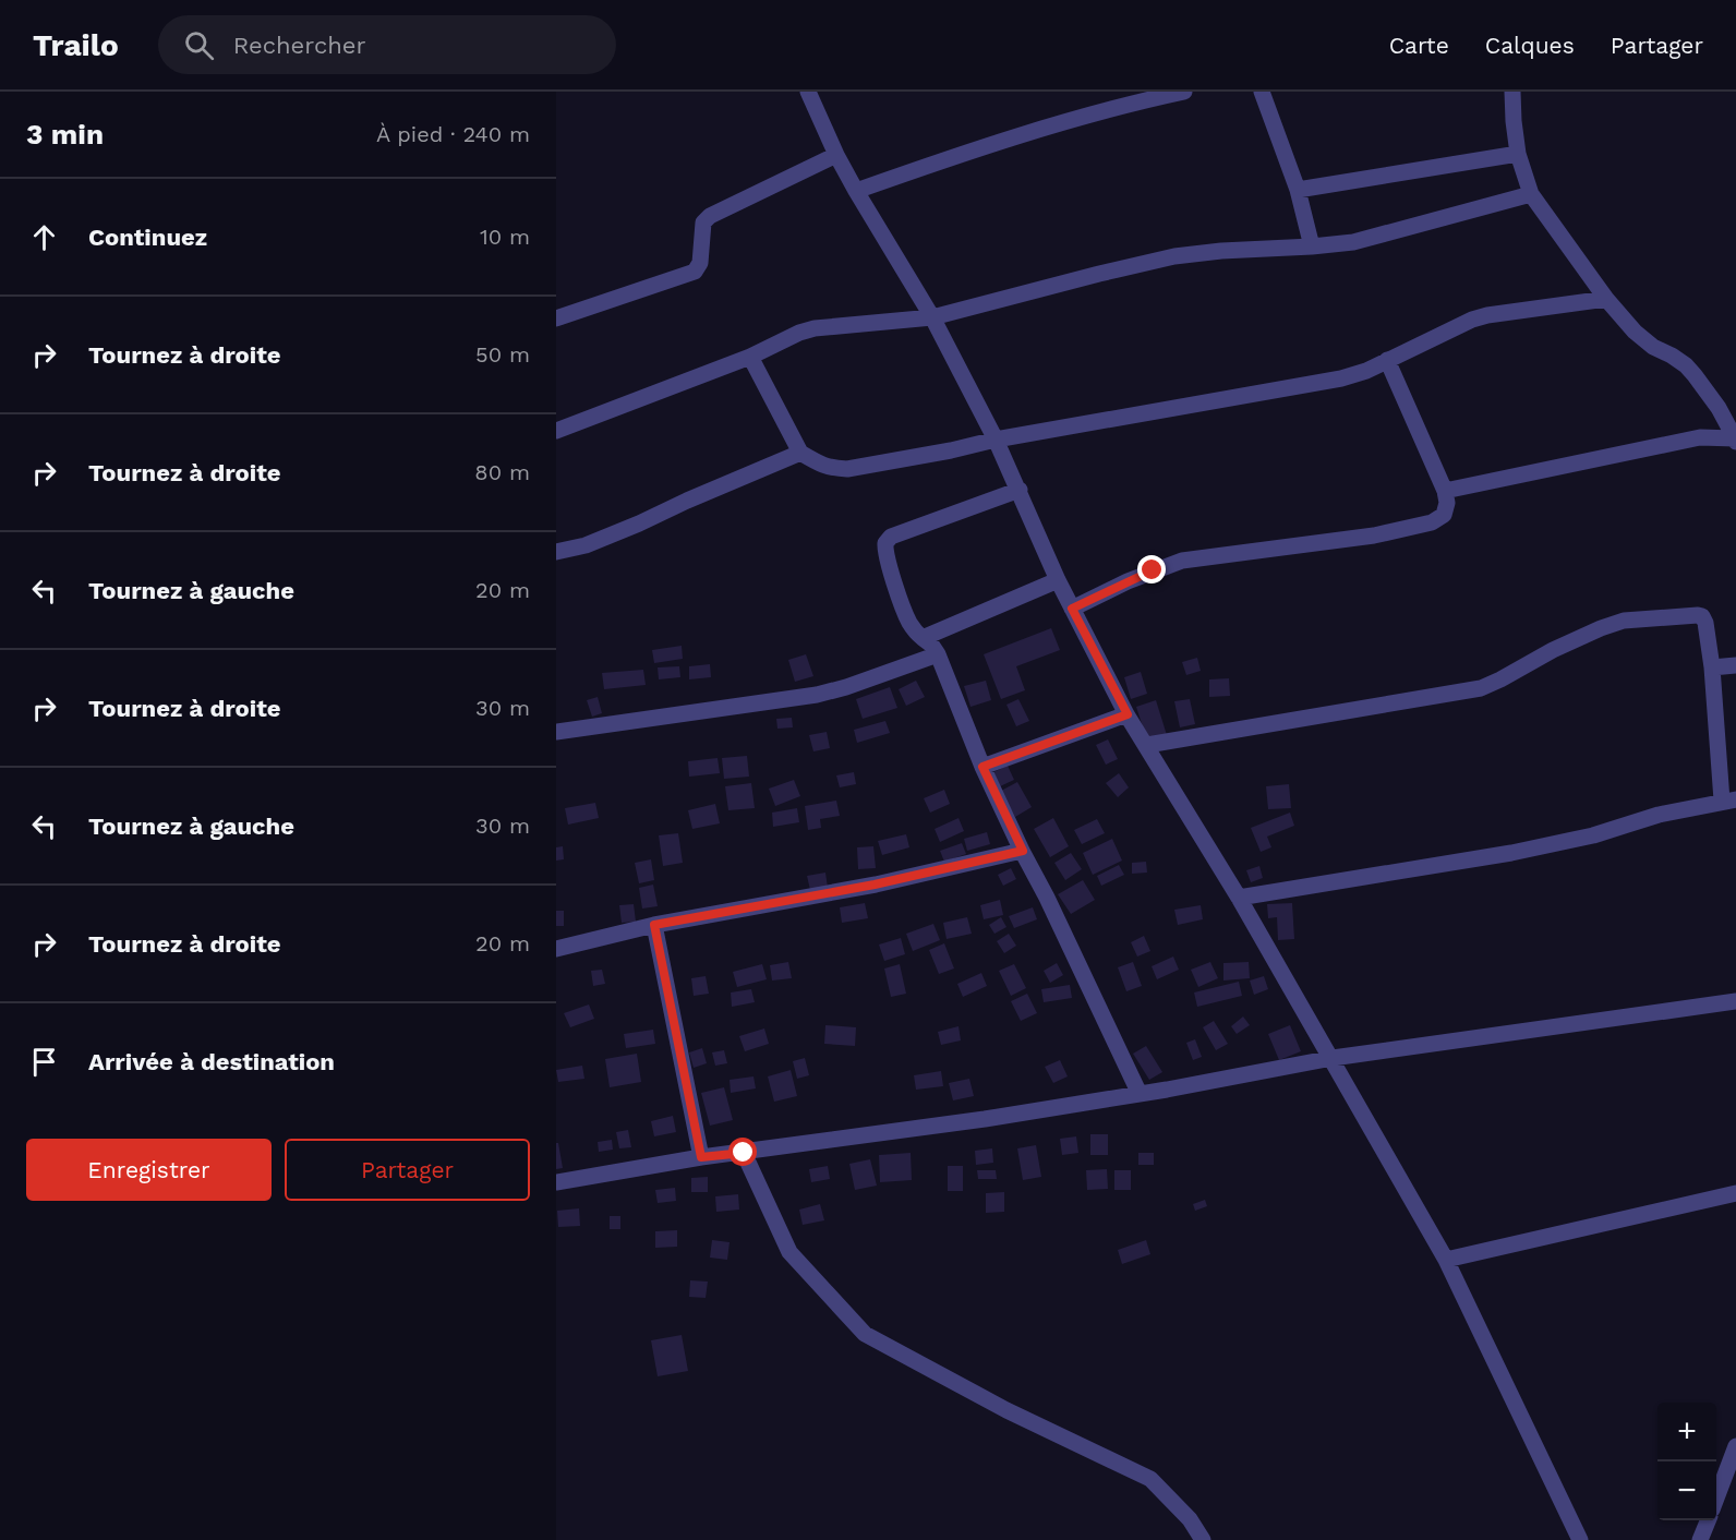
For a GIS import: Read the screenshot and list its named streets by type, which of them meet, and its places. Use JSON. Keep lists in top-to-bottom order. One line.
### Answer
{"page":{"header":"Trailo","search":"Rechercher","nav":["Carte","Calques","Partager"],"heading":["3 min","À pied · 240 m"],"list":[["Continuez","10 m"],["Tournez à droite","50 m"],["Tournez à droite","80 m"],["Tournez à gauche","20 m"],["Tournez à droite","30 m"],["Tournez à gauche","30 m"],["Tournez à droite","20 m"],"Arrivée à destination"],"buttons":["Enregistrer","Partager"],"map_buttons":["+","−"]}}
